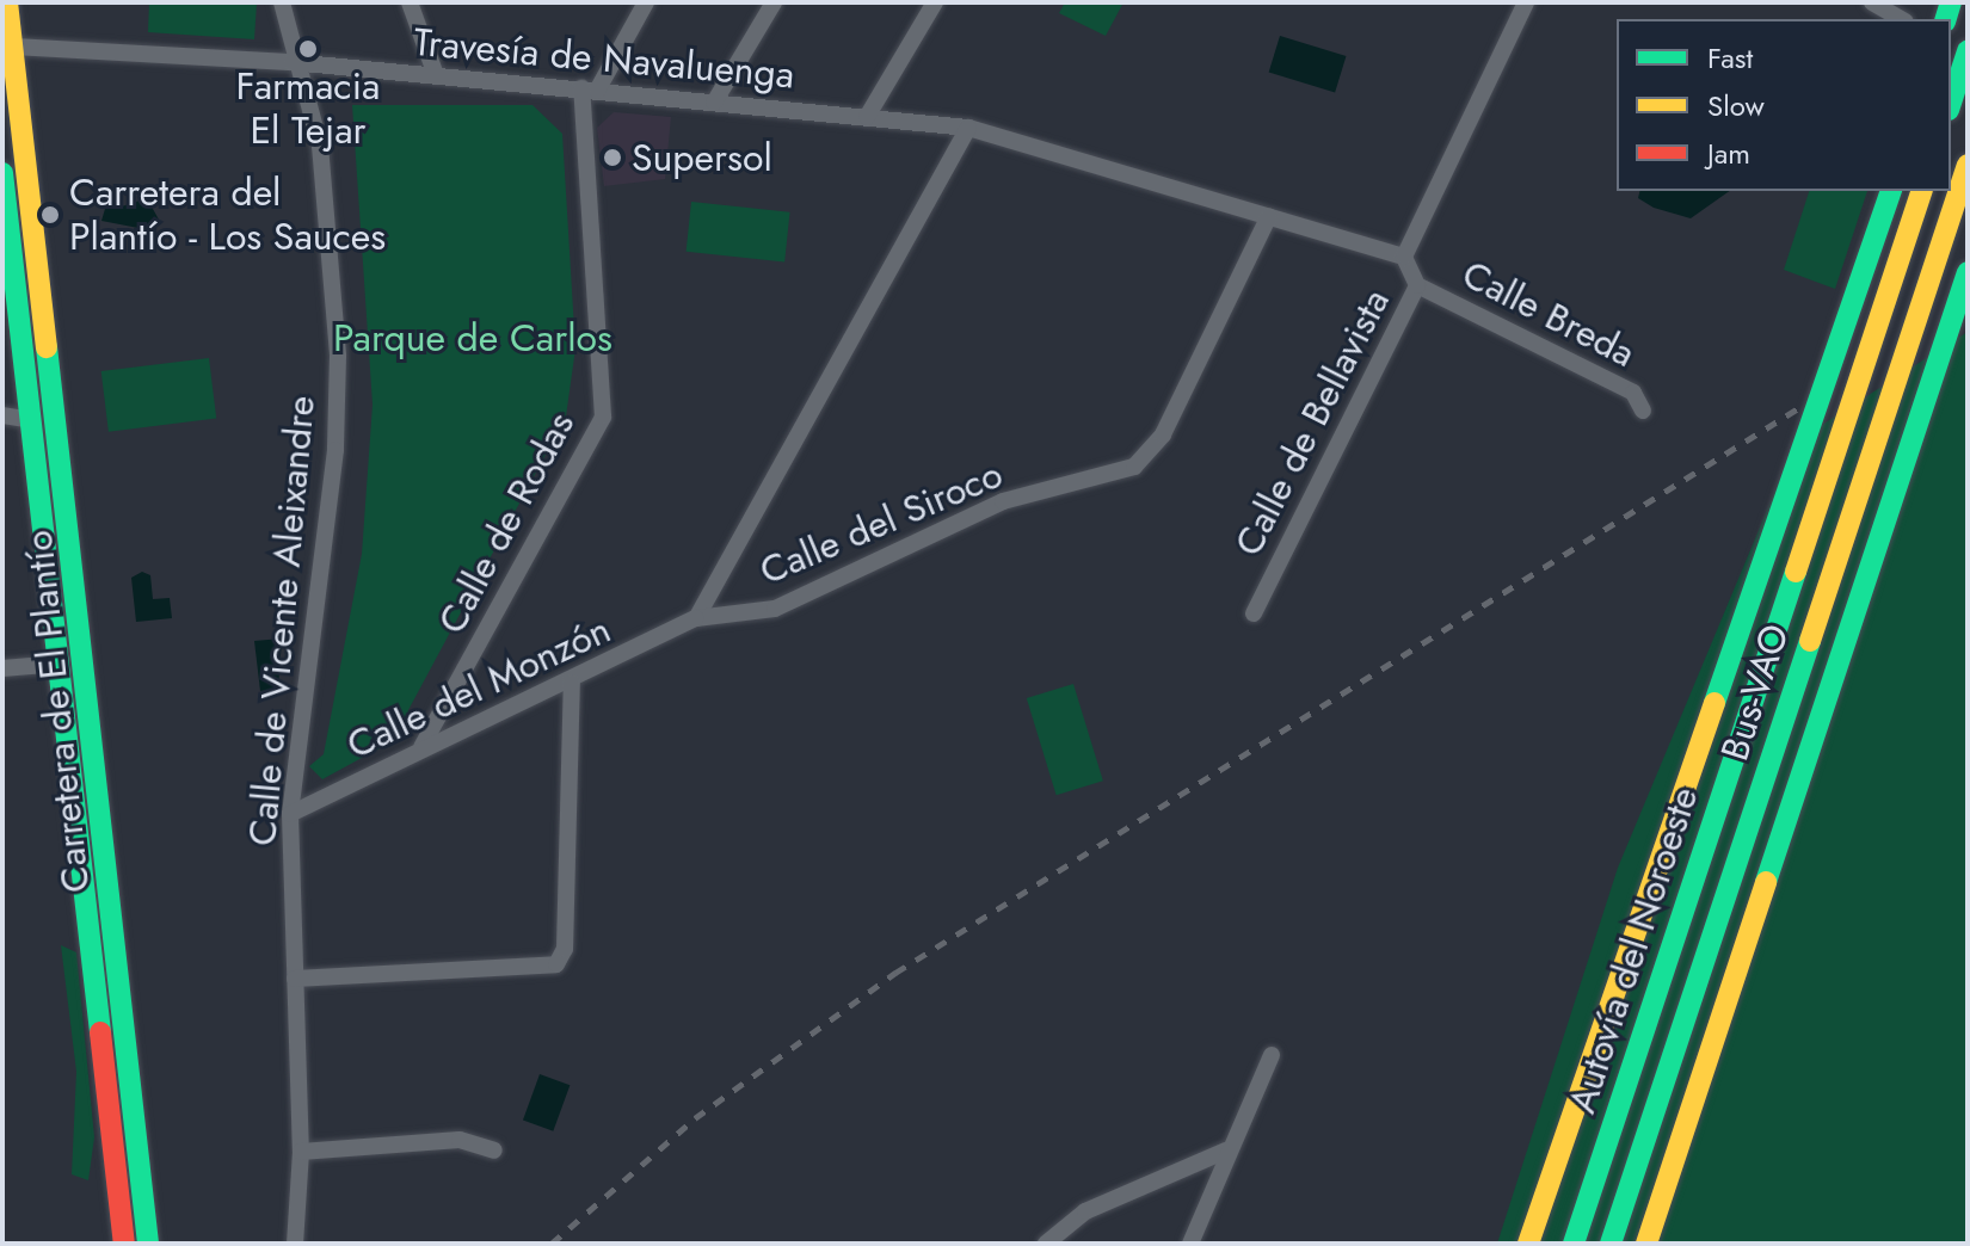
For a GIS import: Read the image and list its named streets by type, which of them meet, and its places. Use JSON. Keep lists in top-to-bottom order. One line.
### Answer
{"streets":{"main road":["Bus-VAO","Carretera de El Plantío","Autovía del Noroeste"],"street":["Travesía de Navaluenga","Calle Breda","Calle de Bellavista","Calle de Rodas","Calle del Siroco","Calle de Vicente Aleixandre","Calle del Monzón"]},"crossings":[["Travesía de Navaluenga","Calle de Rodas"],["Travesía de Navaluenga","Calle del Siroco"],["Travesía de Navaluenga","Calle de Vicente Aleixandre"],["Travesía de Navaluenga","Carretera de El Plantío"],["Calle Breda","Calle de Bellavista"],["Calle de Rodas","Calle del Monzón"],["Calle del Siroco","Calle del Monzón"],["Calle de Vicente Aleixandre","Calle del Monzón"]],"parks":["Parque de Carlos"],"places":["Farmacia El Tejar","Supersol","Carretera del Plantío - Los Sauces"],"legend":["Fast","Slow","Jam"]}
